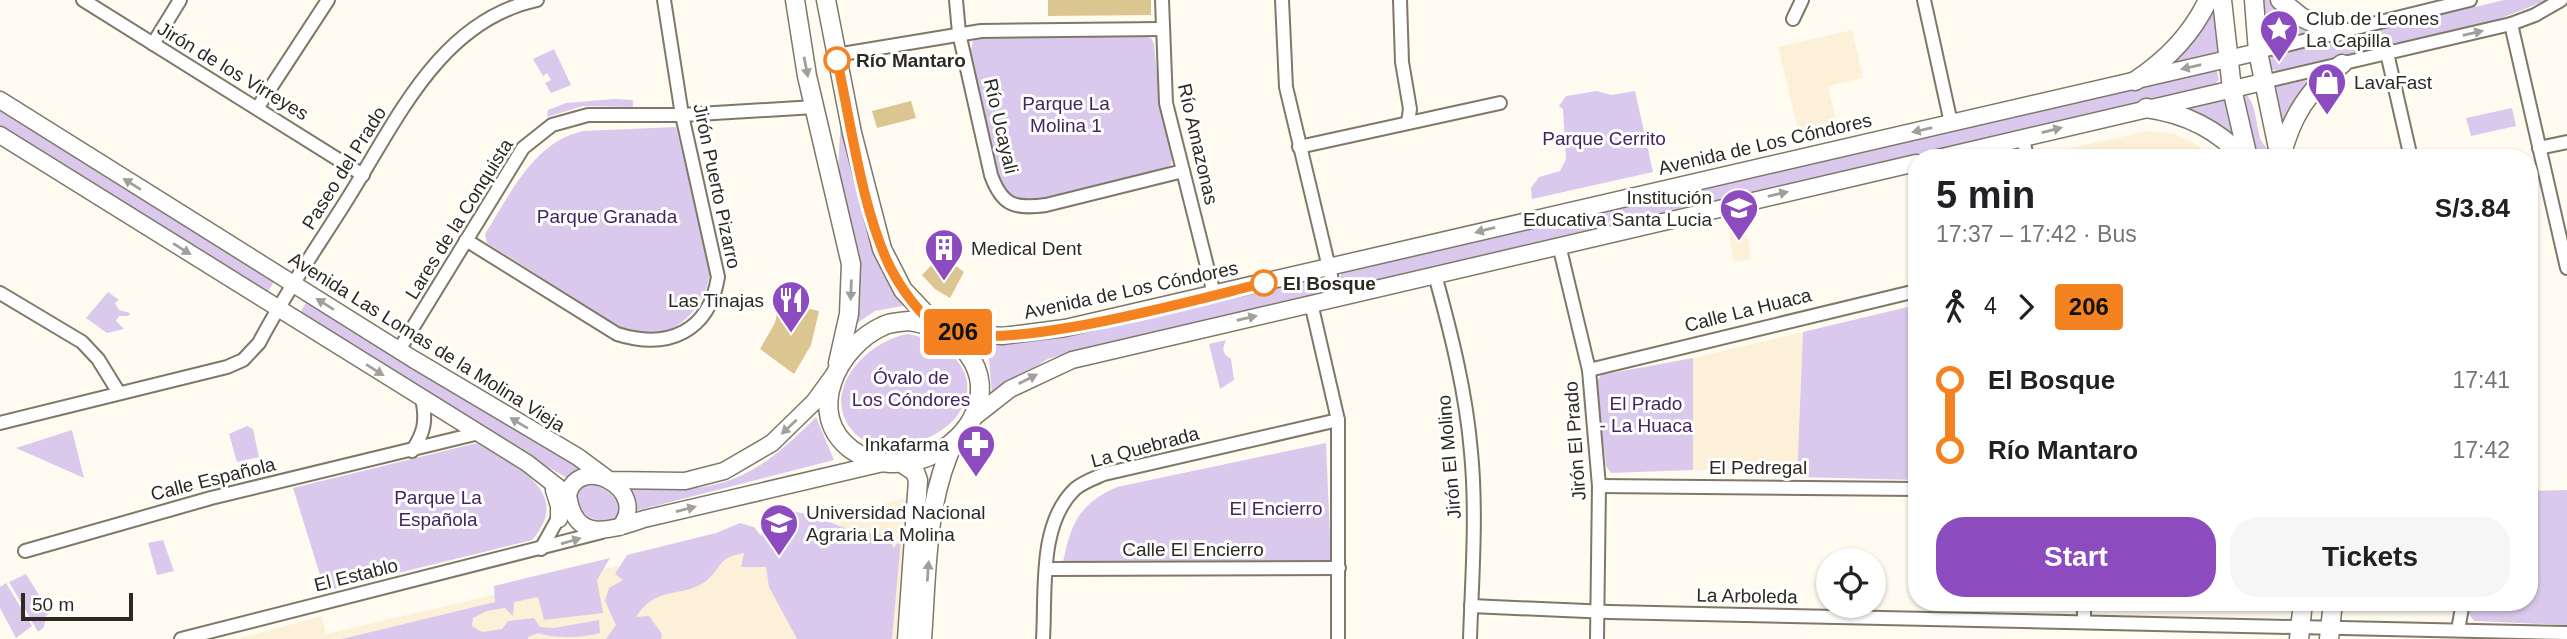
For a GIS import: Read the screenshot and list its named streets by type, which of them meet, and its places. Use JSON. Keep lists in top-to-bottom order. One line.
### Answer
{"streets":{"street":["Jirón de los Virreyes","Río Ucayali","Río Amazonas","Avenida de Los Cóndores","Paseo del Prado","Jirón Puerto Pizarro","Lares de la Conquista","Calle La Huaca","Avenida Las Lomas de la Molina Vieja","Jirón El Prado","La Quebrada","Jirón El Molino","El Pedregal","Calle Española","Calle El Encierro","El Establo","La Arboleda"]},"crossings":[["Jirón de los Virreyes","Paseo del Prado"],["Río Ucayali","Río Amazonas"],["Río Amazonas","Avenida de Los Cóndores"],["Paseo del Prado","Avenida Las Lomas de la Molina Vieja"],["Jirón Puerto Pizarro","Lares de la Conquista"],["Lares de la Conquista","Avenida Las Lomas de la Molina Vieja"],["Calle La Huaca","Jirón El Prado"],["Avenida Las Lomas de la Molina Vieja","El Establo"],["Jirón El Prado","El Pedregal"],["Jirón El Prado","La Arboleda"],["La Quebrada","Calle El Encierro"],["Jirón El Molino","La Arboleda"]],"parks":["Parque La Molina 1","Parque Cerrito","Parque Granada","Óvalo de Los Cóndores","El Prado - La Huaca","Parque La Española","El Encierro"],"places":{"other":["Río Mantaro","El Bosque"],"place":["Club de Leones La Capilla"],"shop":["LavaFast"],"school or university":["Institución Educativa Santa Lucia","Universidad Nacional Agraria La Molina"],"building":["Medical Dent"],"restaurant":["Las Tinajas"],"pharmacy":["Inkafarma"]},"lines":["bus line 206"],"scale_bar":"50 m","page":{"on_map":"206","heading":["5 min","17:37 – 17:42 · Bus","S/3.84"],"legs":["4","206"],"list":[{"name":"El Bosque","value":"17:41"},{"name":"Río Mantaro","value":"17:42"}],"buttons":["Start","Tickets"],"scale":"50 m"}}
